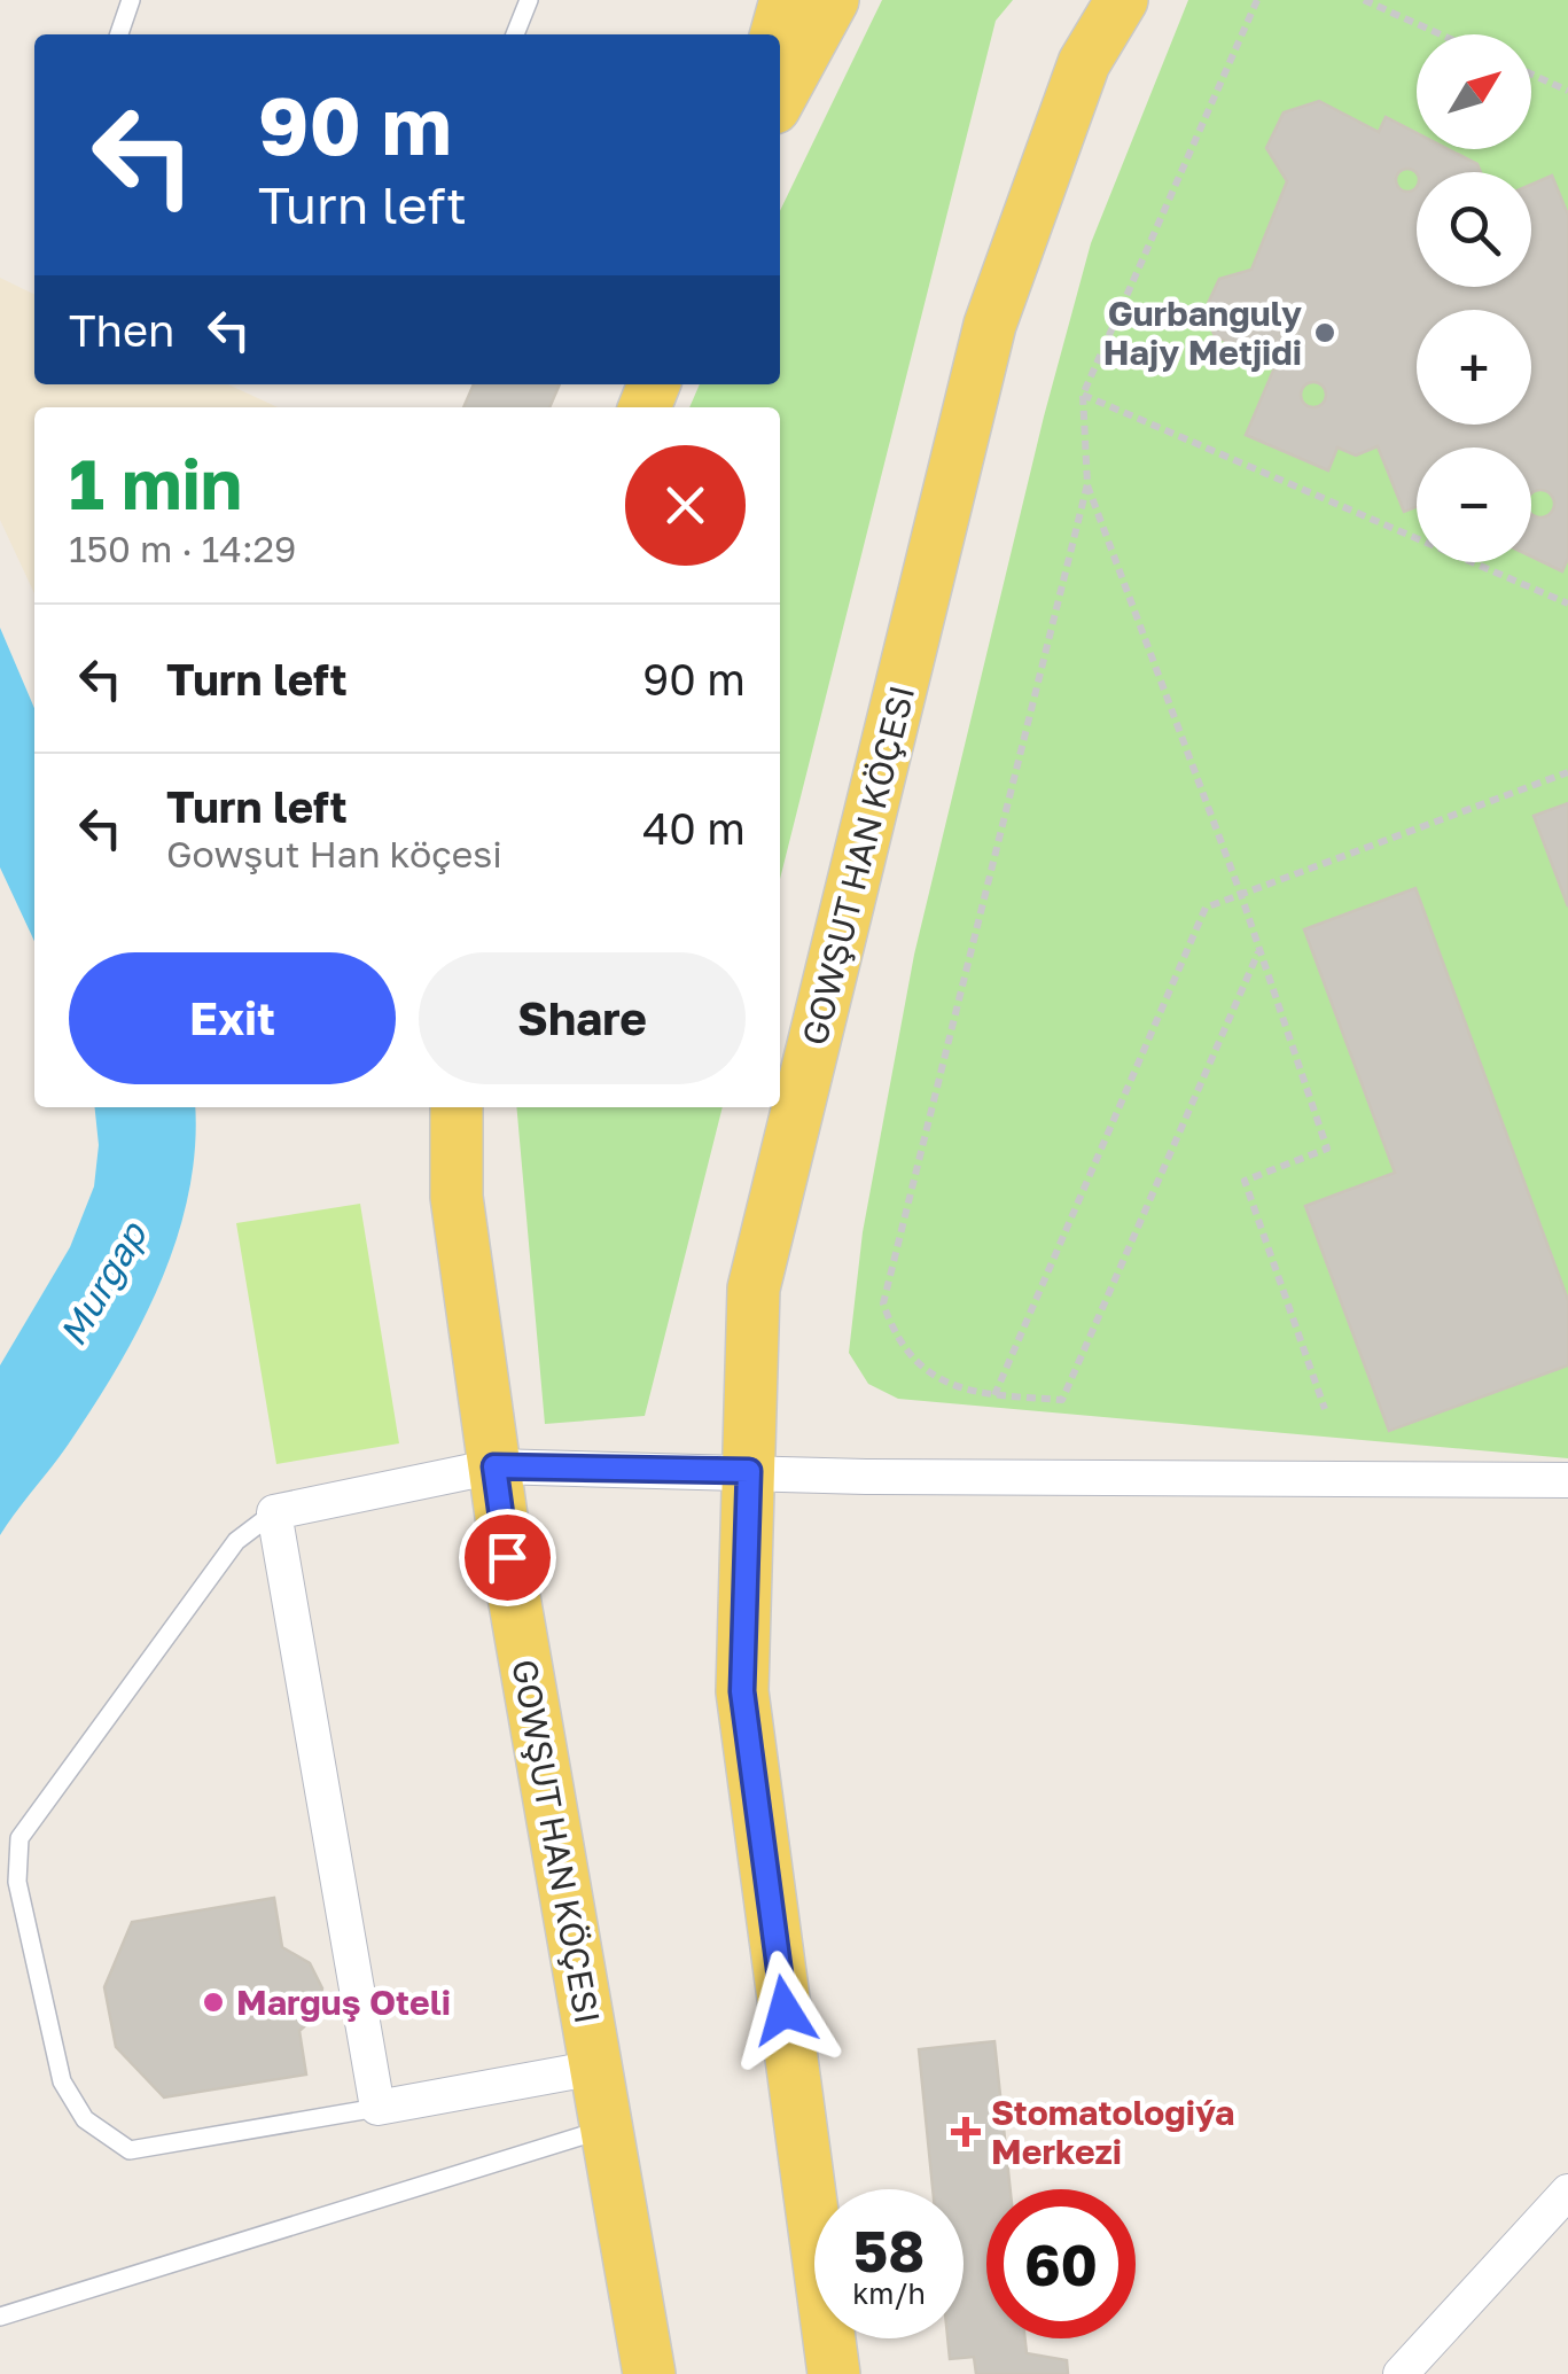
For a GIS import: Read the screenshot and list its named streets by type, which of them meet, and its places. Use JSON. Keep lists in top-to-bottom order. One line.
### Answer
{"streets":{"main road":["GOWŞUT HAN KÖÇESI"]},"water":["Murgap"],"places":{"other":["Gurbanguly Hajy Metjidi","Marguş Oteli"],"health":["Stomatologiýa Merkezi"]},"north":"top right","page":{"map_buttons":["+","−"],"turn":["90 m","Turn left"],"then":"Then","heading":["1 min","150 m · 14:29"],"list":[{"name":"Turn left","value":"90 m"},{"name":"Turn left","note":"Gowşut Han köçesi","value":"40 m"}],"buttons":["Exit","Share"],"speed":"58 km/h","limit":"60"}}
